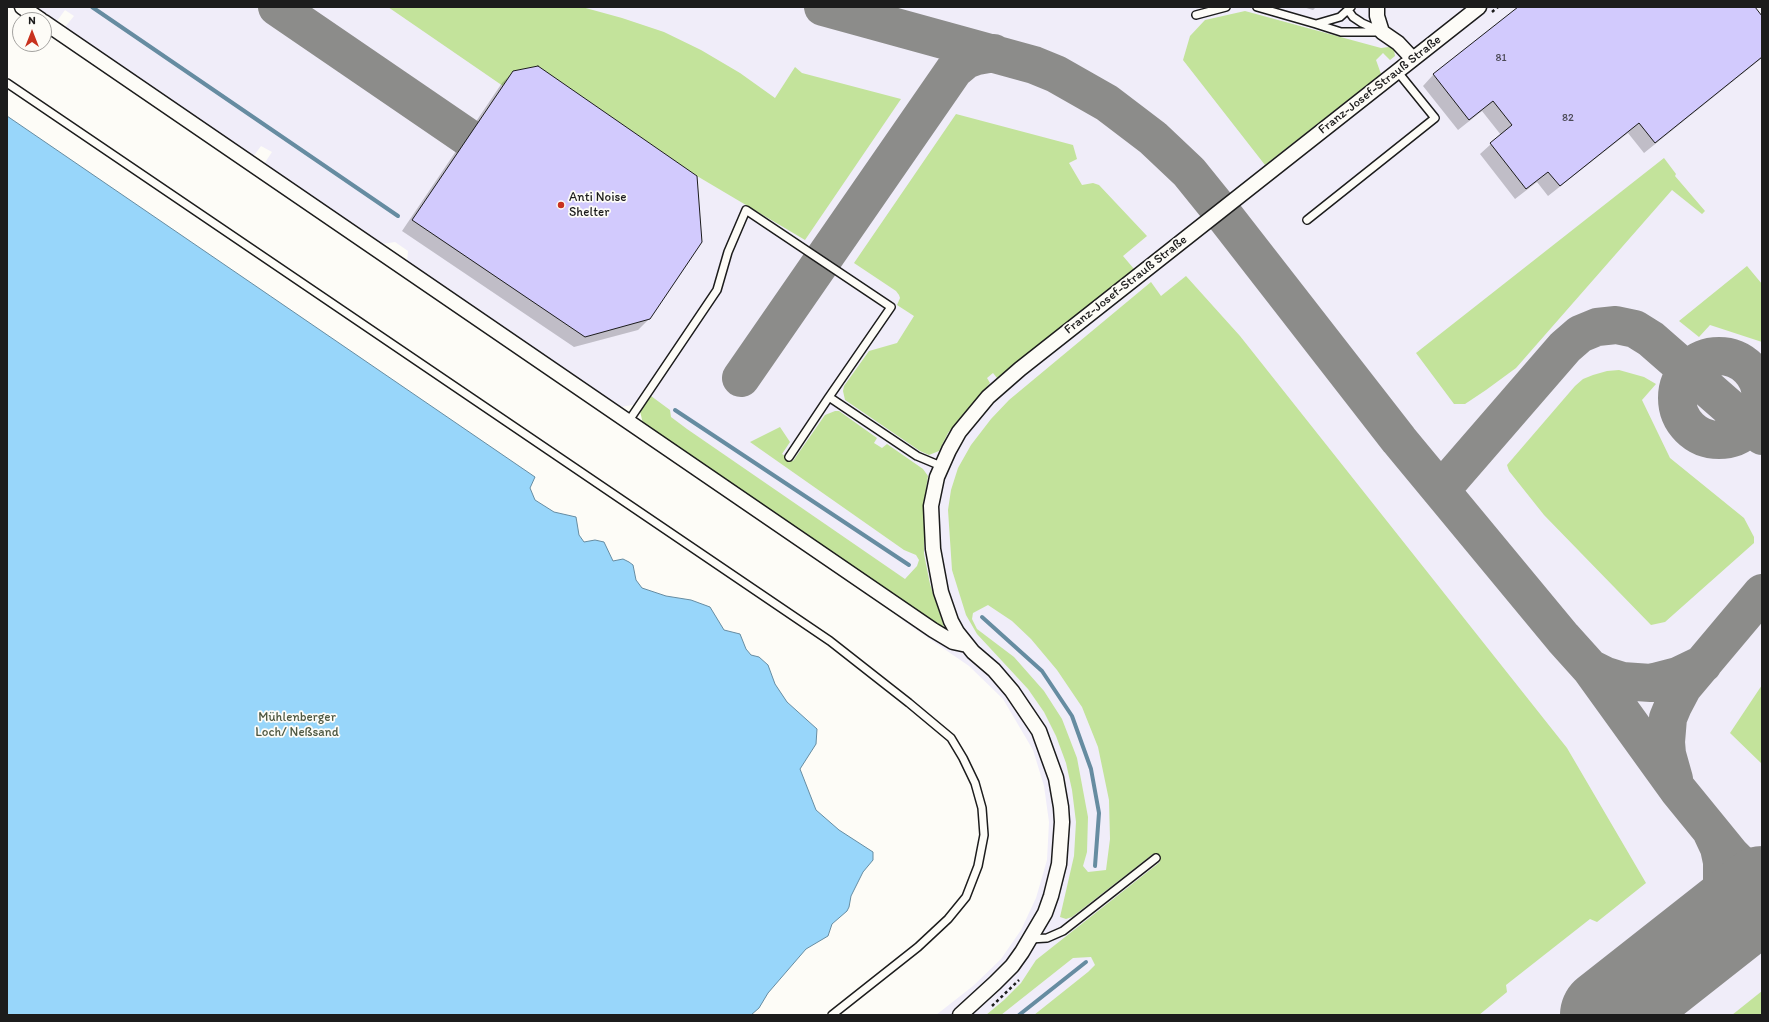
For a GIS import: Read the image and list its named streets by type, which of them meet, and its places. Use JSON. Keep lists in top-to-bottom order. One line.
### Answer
{"streets":{"street":["Franz-Josef-Strauß Straße"]},"parks":["Mühlenberger Loch/ Neßsand"],"places":["Anti Noise Shelter"],"house_numbers":["81","82"],"north":"top"}
